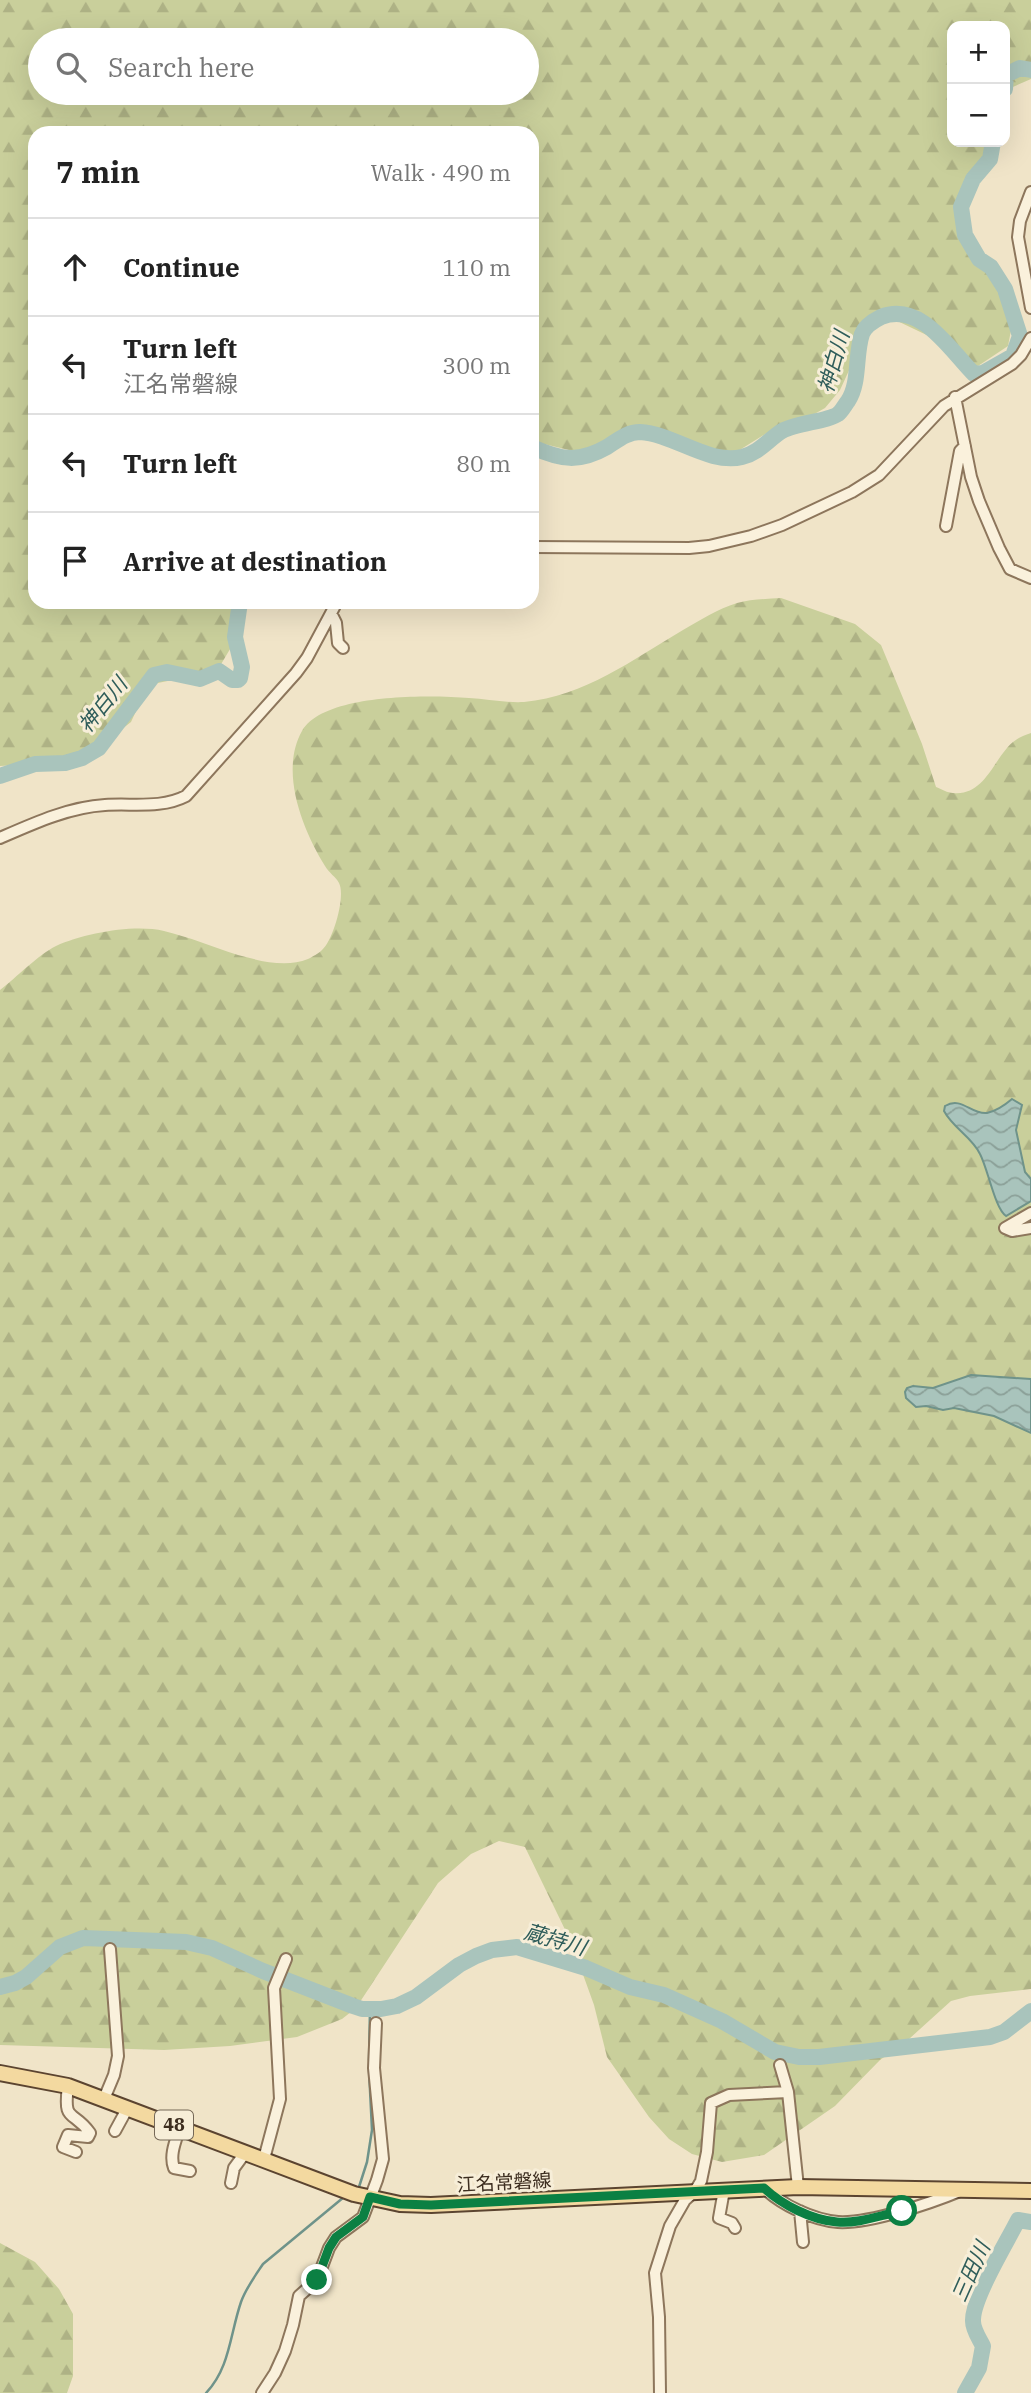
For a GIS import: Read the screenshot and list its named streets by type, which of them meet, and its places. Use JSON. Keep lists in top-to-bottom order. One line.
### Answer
{"streets":{"main road":["48","江名常磐線"]},"water":["神白川","蔵持川","三田川"],"page":{"map_buttons":["+","−"],"search":"Search here","heading":["7 min","Walk · 490 m"],"list":[["Continue","110 m"],["Turn left","江名常磐線","300 m"],["Turn left","80 m"],"Arrive at destination"]}}
